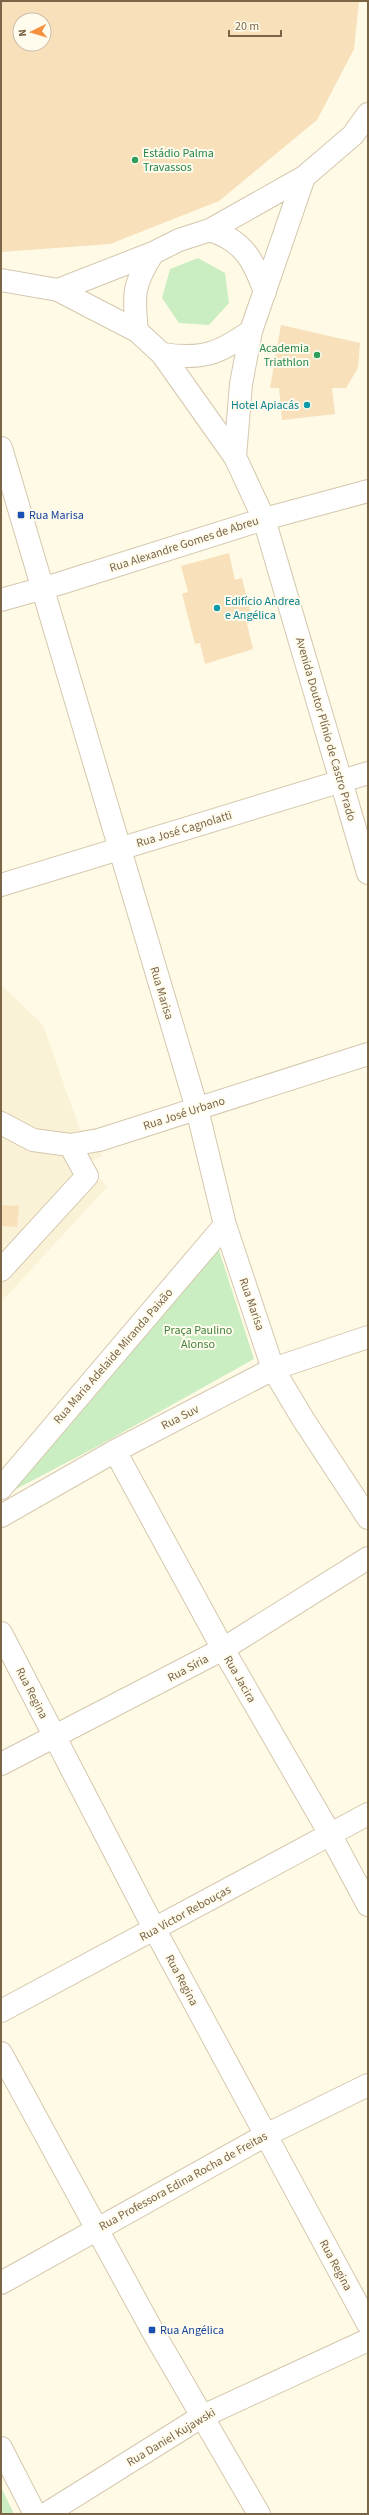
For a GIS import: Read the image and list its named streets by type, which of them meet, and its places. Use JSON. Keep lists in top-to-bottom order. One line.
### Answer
{"streets":{"street":["Rua Alexandre Gomes de Abreu","Avenida Doutor Plínio de Castro Prado","Rua José Cagnolatti","Rua Marisa","Rua José Urbano","Rua Maria Adelaide Miranda Paixão","Rua Suv","Rua Síria","Rua Jacira","Rua Regina","Rua Victor Rebouças","Rua Professora Edina Rocha de Freitas","Rua Daniel Kujawski"]},"crossings":[["Rua Alexandre Gomes de Abreu","Avenida Doutor Plínio de Castro Prado"],["Rua Alexandre Gomes de Abreu","Rua Marisa"],["Avenida Doutor Plínio de Castro Prado","Rua José Cagnolatti"],["Rua José Cagnolatti","Rua Marisa"],["Rua Marisa","Rua José Urbano"],["Rua Marisa","Rua Maria Adelaide Miranda Paixão"],["Rua Marisa","Rua Suv"],["Rua Suv","Rua Jacira"],["Rua Síria","Rua Jacira"],["Rua Síria","Rua Regina"],["Rua Jacira","Rua Victor Rebouças"],["Rua Regina","Rua Victor Rebouças"],["Rua Regina","Rua Professora Edina Rocha de Freitas"]],"parks":["Praça Paulino Alonso"],"places":{"other":["Estádio Palma Travassos","Academia Triathlon","Hotel Apiacás","Edifício Andrea e Angélica"],"transit":["Rua Marisa","Rua Angélica"]},"scale_bar":"20 m","north":"left"}
